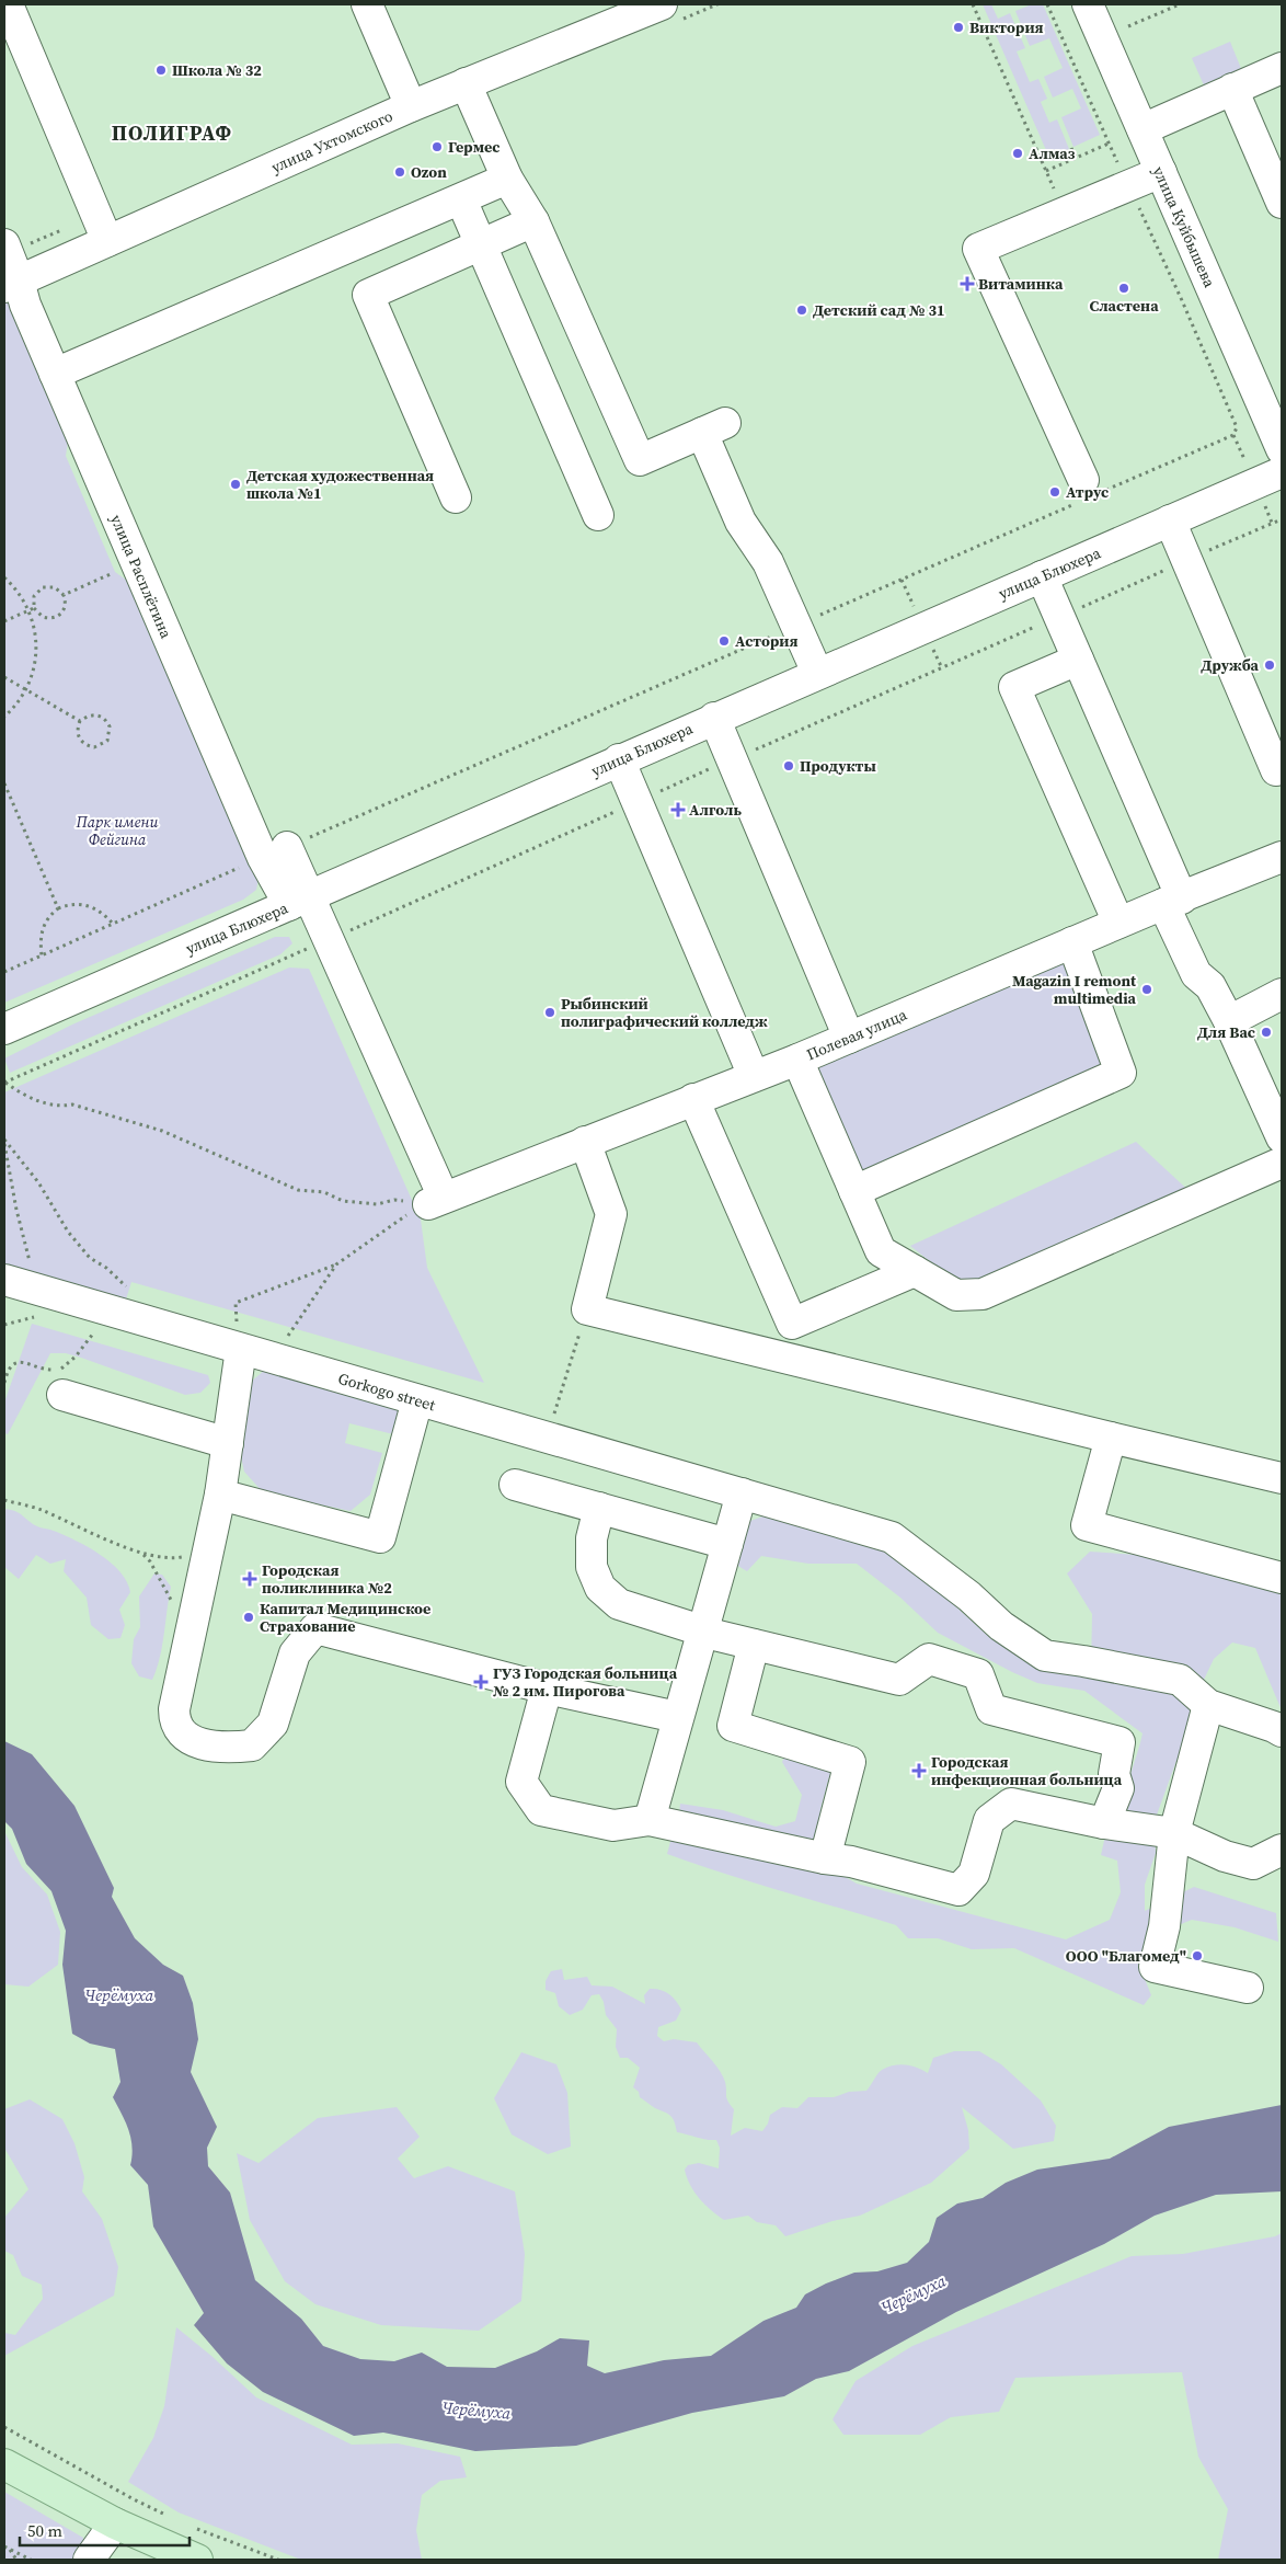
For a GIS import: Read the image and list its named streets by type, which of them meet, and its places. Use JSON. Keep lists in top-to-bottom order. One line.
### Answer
{"streets":{"street":["улица Ухтомского","улица Куйбышева","улица Блюхера","улица Расплётина","Полевая улица","Gorkogo street"]},"crossings":[["улица Ухтомского","улица Расплётина"],["улица Блюхера","улица Расплётина"],["улица Расплётина","Полевая улица"]],"districts":["ПОЛИГРАФ"],"water":["Черёмуха"],"parks":["Парк имени Фейгина"],"places":{"other":["Виктория","Школа № 32","Гермес","Алмаз","Ozon","Сластена","Детский сад № 31","Детская художественная школа №1","Атрус","Астория","Дружба","Продукты","Magazin I remont multimedia","Рыбинский полиграфический колледж","Для Вас","Капитал Медицинское Страхование","ООО \"Благомед\""],"health":["Витаминка","Алголь","Городская поликлиника №2","ГУЗ Городская больница № 2 им. Пирогова","Городская инфекционная больница"]},"scale_bar":"50 m"}
